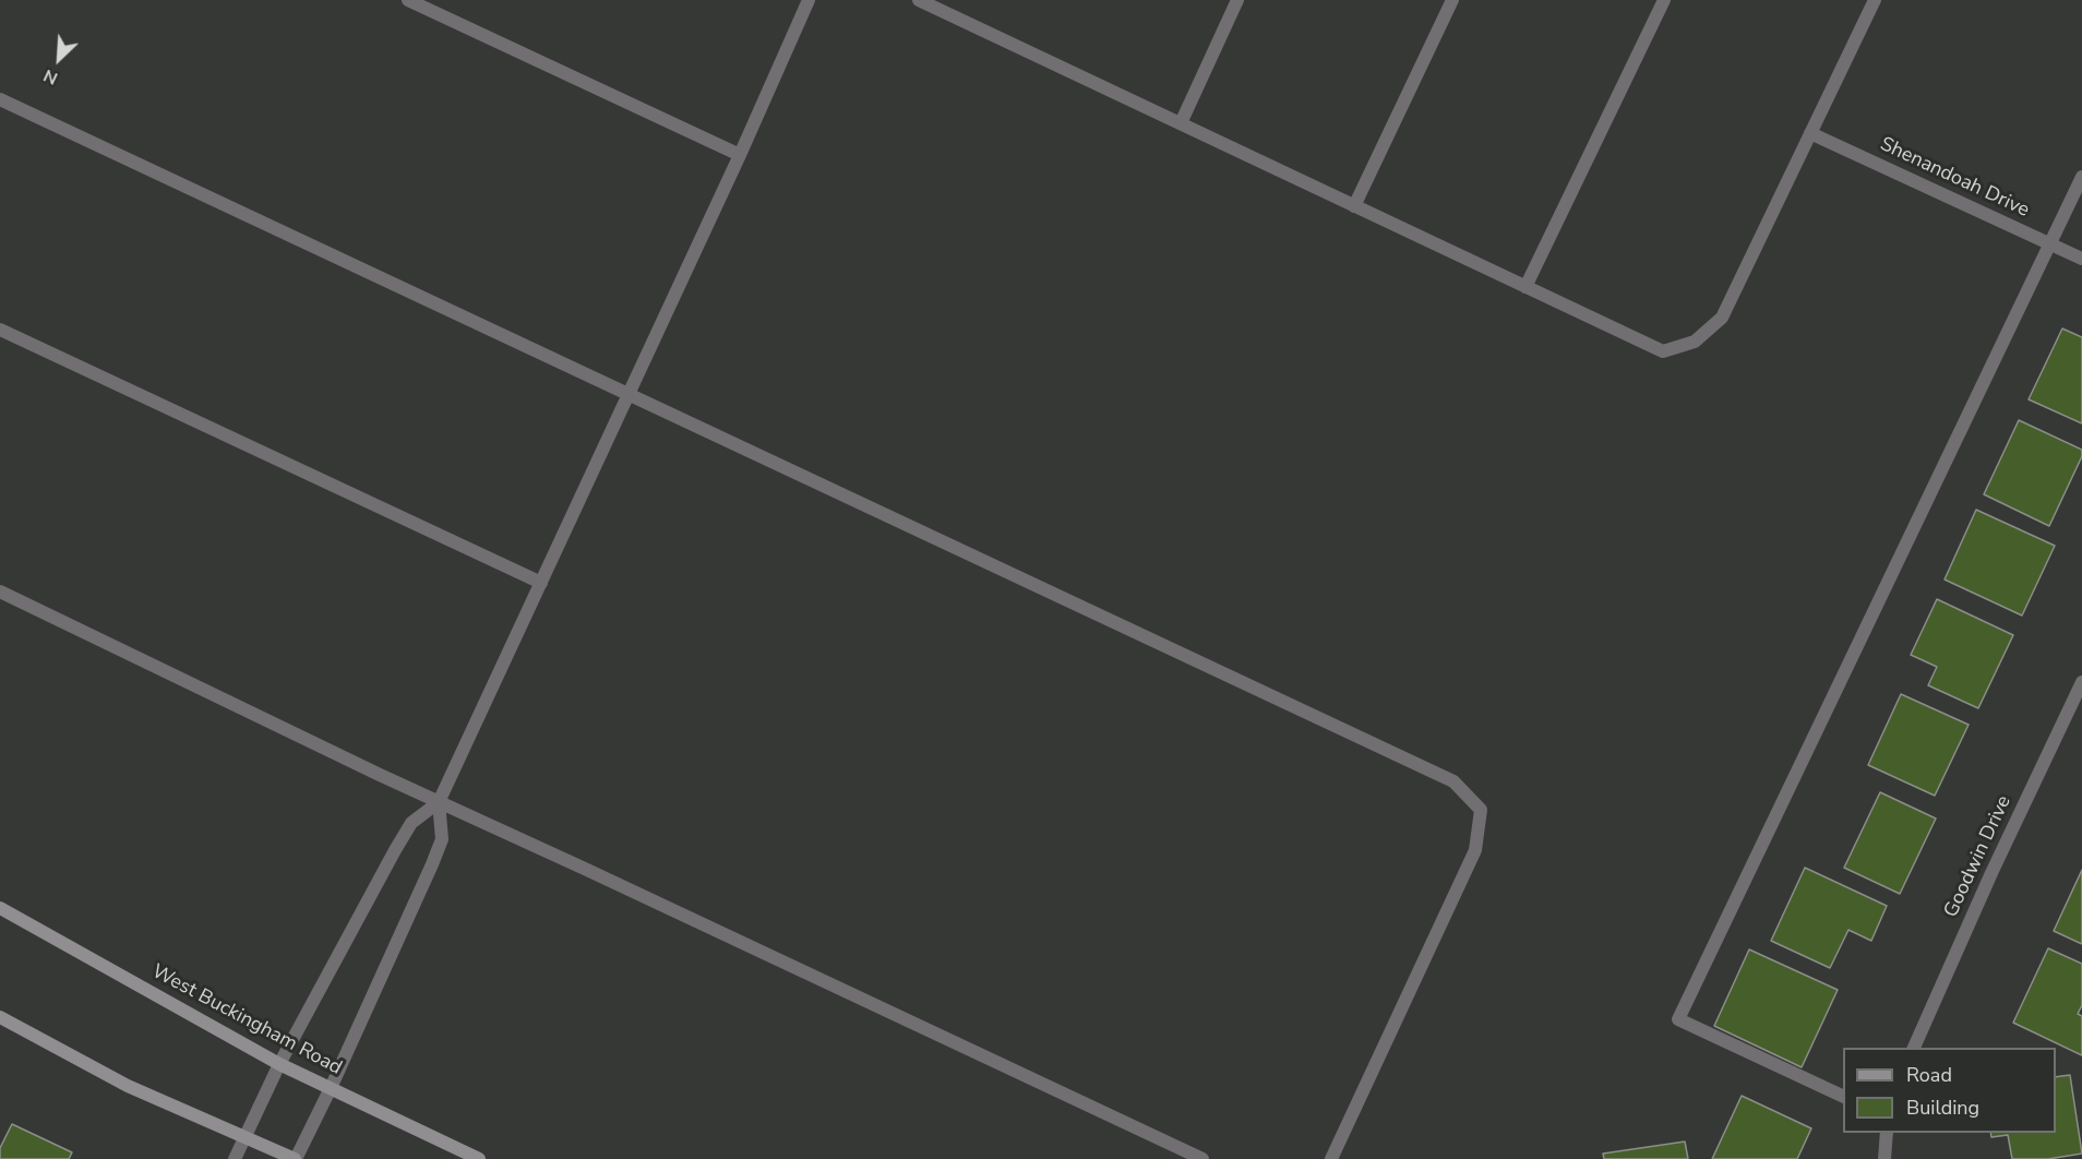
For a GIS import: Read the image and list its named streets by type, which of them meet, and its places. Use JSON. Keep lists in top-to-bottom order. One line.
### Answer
{"streets":{"main road":["West Buckingham Road"],"street":["Shenandoah Drive","Goodwin Drive"]},"legend":["Road","Building"],"north":"bottom left"}
